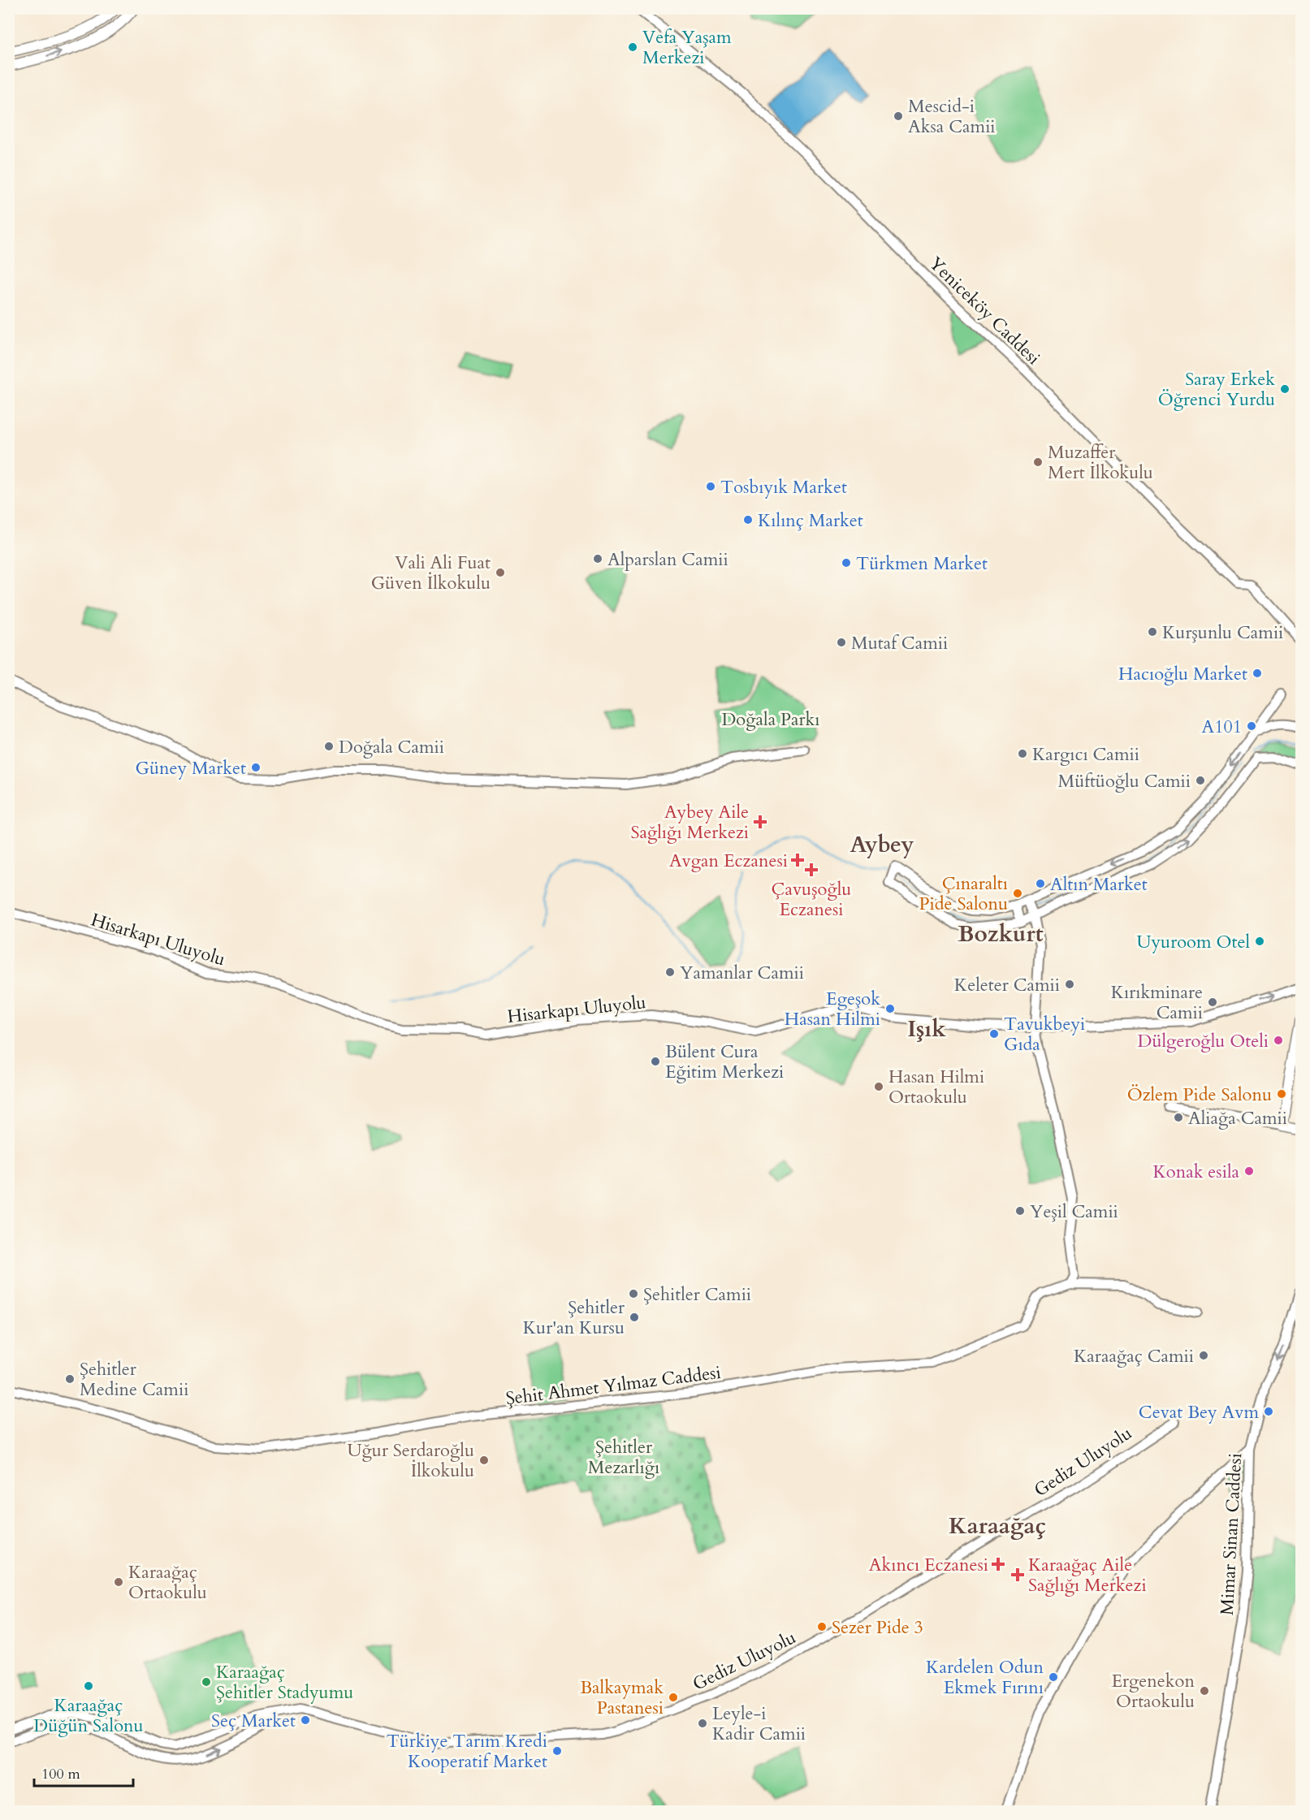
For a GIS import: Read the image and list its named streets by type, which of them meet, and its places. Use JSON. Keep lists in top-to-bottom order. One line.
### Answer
{"streets":{"street":["Yeniceköy Caddesi","Hisarkapı Uluyolu","Şehit Ahmet Yılmaz Caddesi","Gediz Uluyolu","Mimar Sinan Caddesi"]},"districts":["Aybey","Bozkurt","Işık","Karaağaç"],"parks":["Doğala Parkı","Şehitler Mezarlığı"],"places":{"other":["Vefa Yaşam Merkezi","Mescid-i Aksa Camii","Saray Erkek Öğrenci Yurdu","Muzaffer Mert İlkokulu","Tosbıyık Market","Kılınç Market","Alparslan Camii","Türkmen Market","Vali Ali Fuat Güven İlkokulu","Kurşunlu Camii","Mutaf Camii","Hacıoğlu Market","A101","Doğala Camii","Kargıcı Camii","Güney Market","Müftüoğlu Camii","Altın Market","Çınaraltı Pide Salonu","Uyuroom Otel","Yamanlar Camii","Keleter Camii","Kırıkminare Camii","Egeşok Hasan Hilmi","Tavukbeyi Gıda","Dülgeroğlu Oteli","Bülent Cura Eğitim Merkezi","Hasan Hilmi Ortaokulu","Özlem Pide Salonu","Aliağa Camii","Konak esila","Yeşil Camii","Şehitler Camii","Şehitler Kur'an Kursu","Karaağaç Camii","Şehitler Medine Camii","Cevat Bey Avm","Uğur Serdaroğlu İlkokulu","Karaağaç Ortaokulu","Sezer Pide 3","Kardelen Odun Ekmek Fırını","Karaağaç Şehitler Stadyumu","Karaağaç Düğün Salonu","Ergenekon Ortaokulu","Balkaymak Pastanesi","Seç Market","Leyle-i Kadir Camii","Türkiye Tarım Kredi Kooperatif Market"],"health":["Aybey Aile Sağlığı Merkezi","Avgan Eczanesi","Çavuşoğlu Eczanesi","Akıncı Eczanesi","Karaağaç Aile Sağlığı Merkezi"]},"scale_bar":"100 m"}
